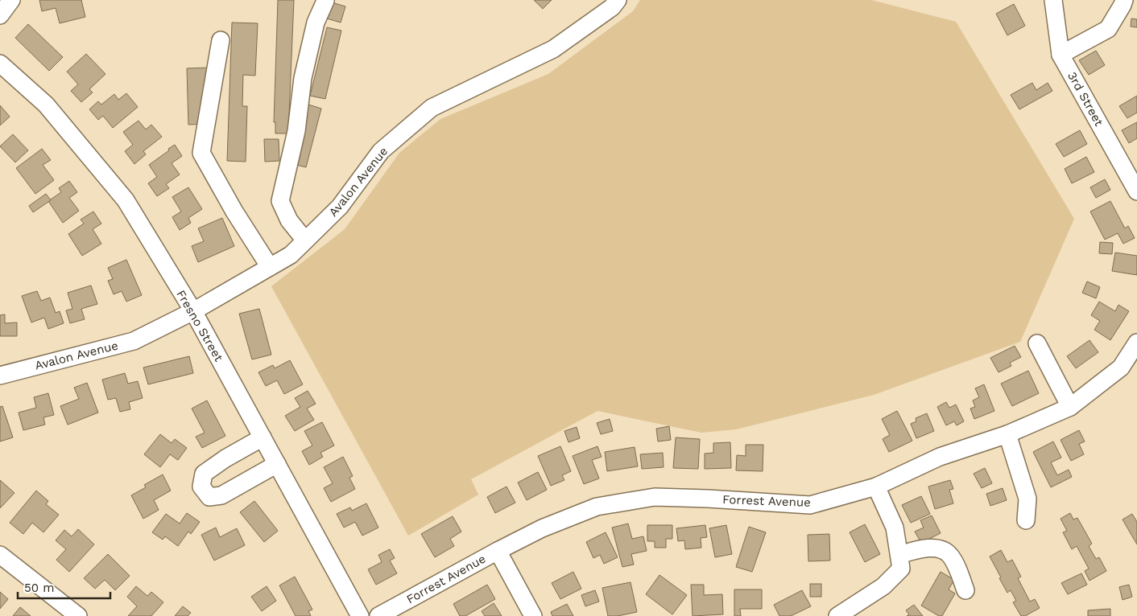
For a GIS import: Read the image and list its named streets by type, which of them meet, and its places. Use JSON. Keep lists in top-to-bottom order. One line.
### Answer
{"streets":{"street":["3rd Street","Avalon Avenue","Fresno Street","Forrest Avenue"]},"crossings":[["Avalon Avenue","Fresno Street"]],"scale_bar":"50 m"}
